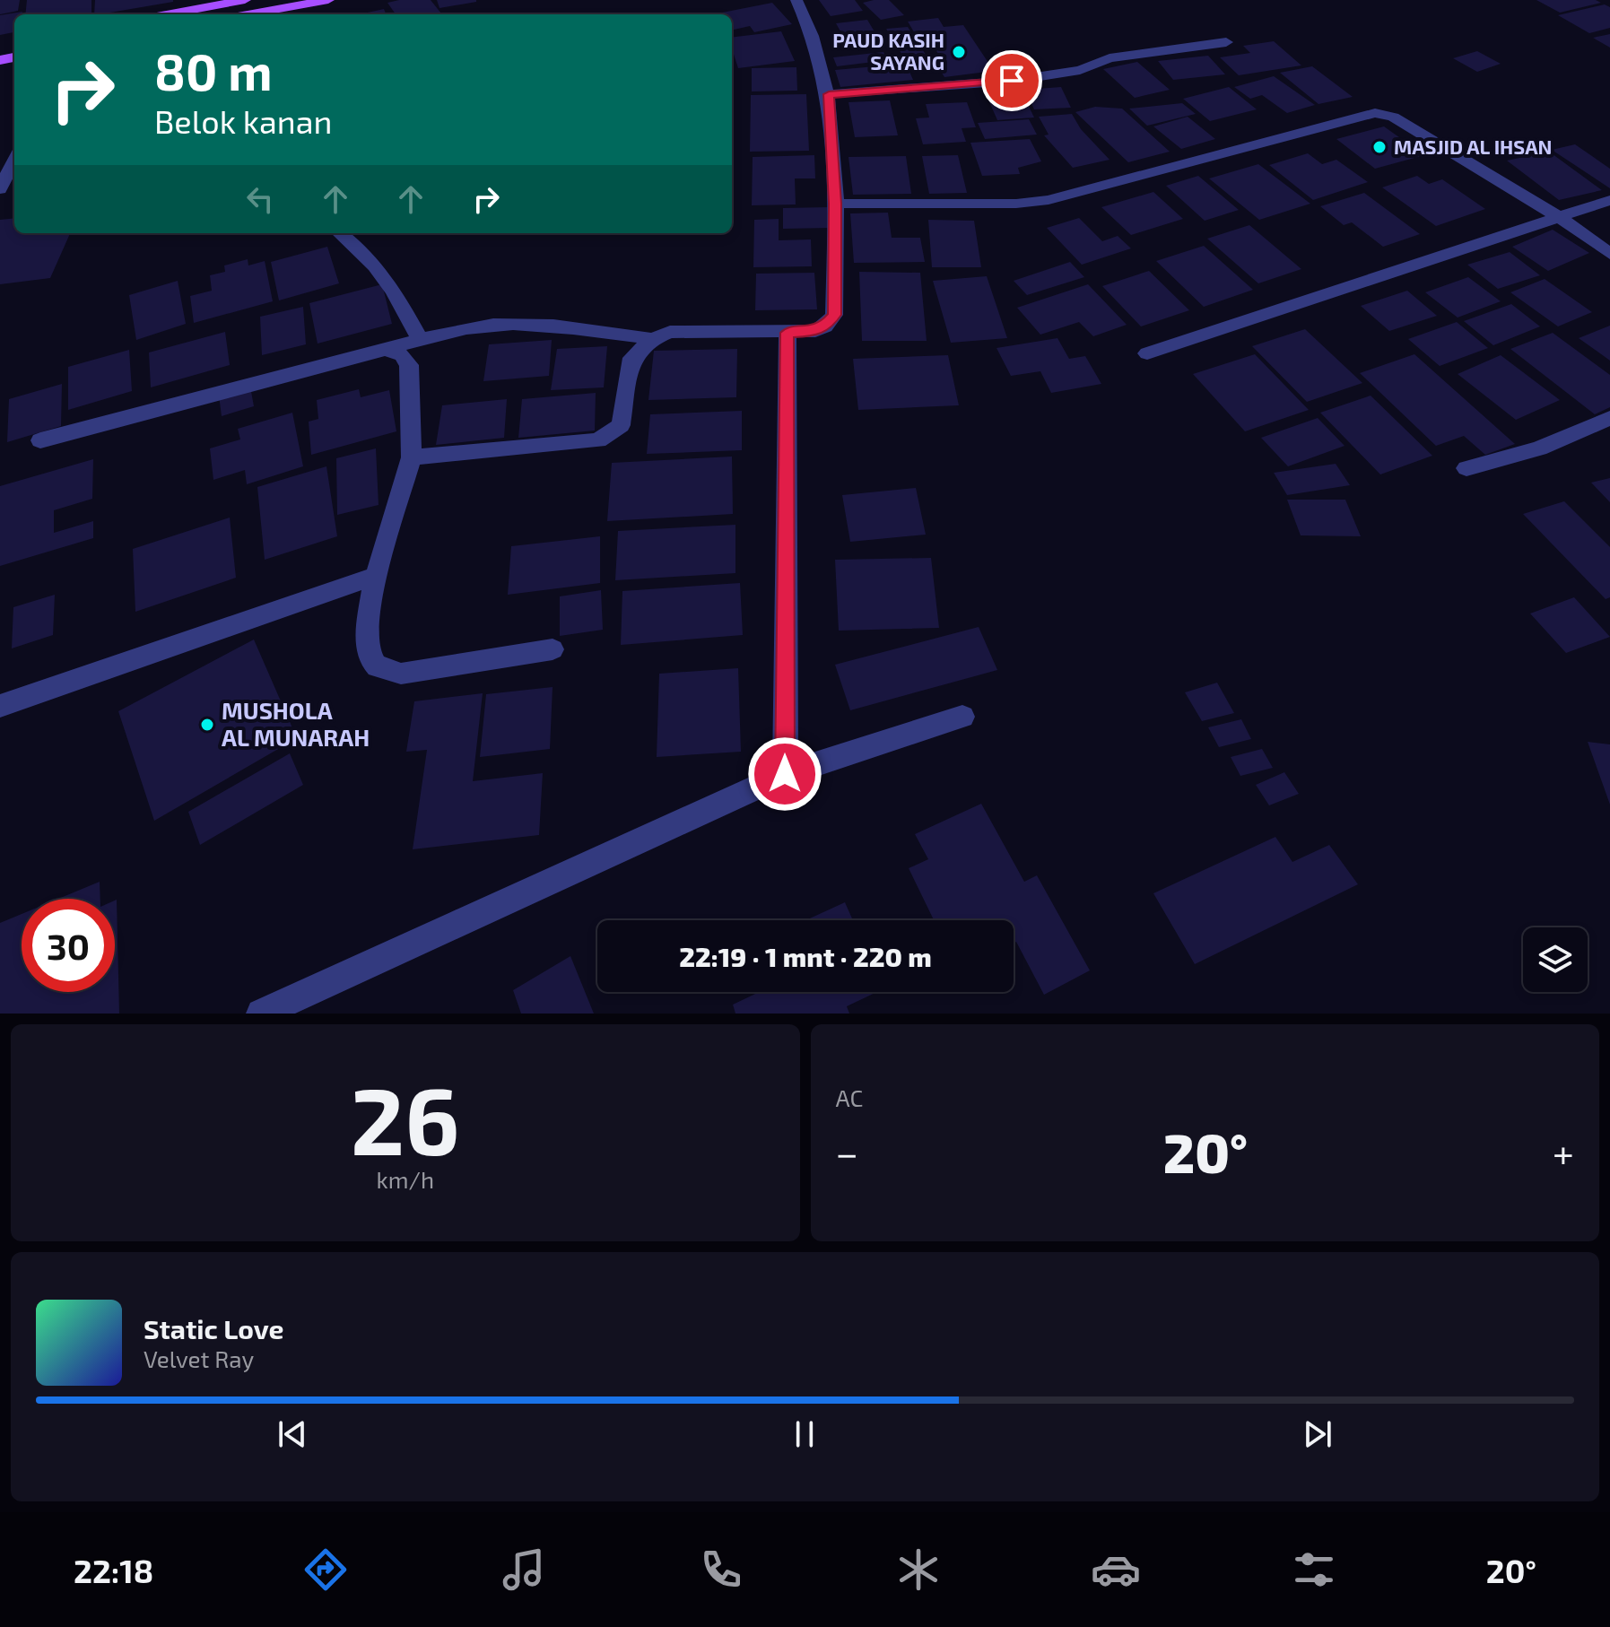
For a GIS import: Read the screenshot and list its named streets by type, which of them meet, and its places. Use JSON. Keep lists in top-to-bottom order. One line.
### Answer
{"places":["PAUD KASIH SAYANG","MASJID AL IHSAN","MUSHOLA AL MUNARAH"],"page":{"turn":["80 m","Belok kanan"],"limit":"30","trip":"22:19 · 1 mnt · 220 m","tile":[["26","km/h"],"AC"],"heat":["−","20°","+"],"song":["Static Love","Velvet Ray"],"tabs":["22:18","20°"]}}
